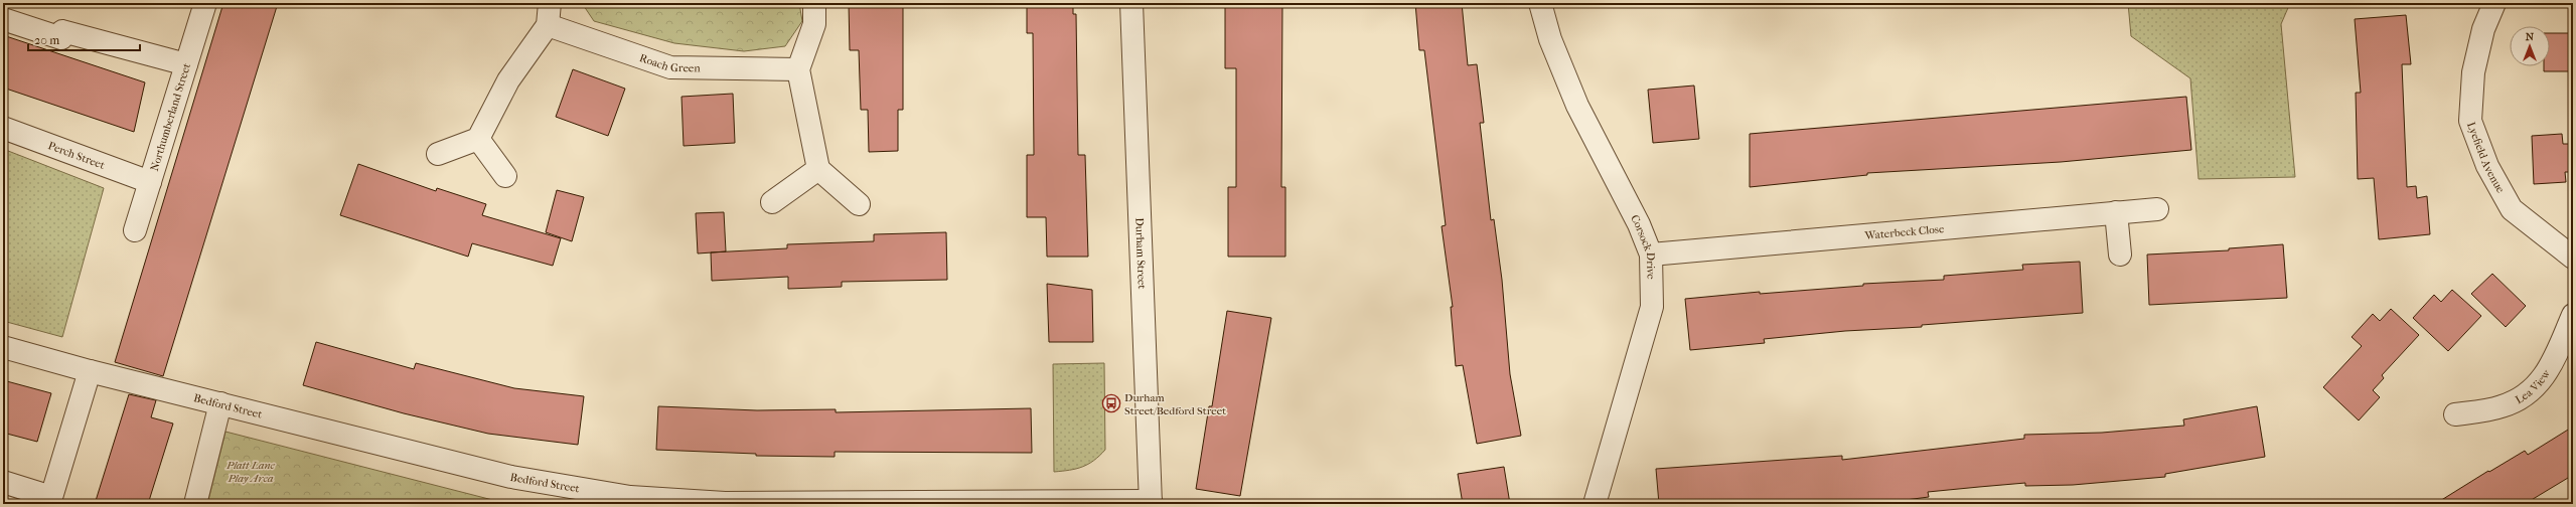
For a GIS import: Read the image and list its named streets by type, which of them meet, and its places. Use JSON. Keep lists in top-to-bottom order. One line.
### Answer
{"streets":{"street":["Roach Green","Northumberland Street","Perch Street","Lyefield Avenue","Waterbeck Close","Corsock Drive","Durham Street","Lea View","Bedford Street"]},"crossings":[["Northumberland Street","Perch Street"],["Waterbeck Close","Corsock Drive"],["Durham Street","Bedford Street"]],"parks":["Platt Lane Play Area"],"places":{"bus stop":["Durham Street/Bedford Street"]},"scale_bar":"20 m","north":"top"}
